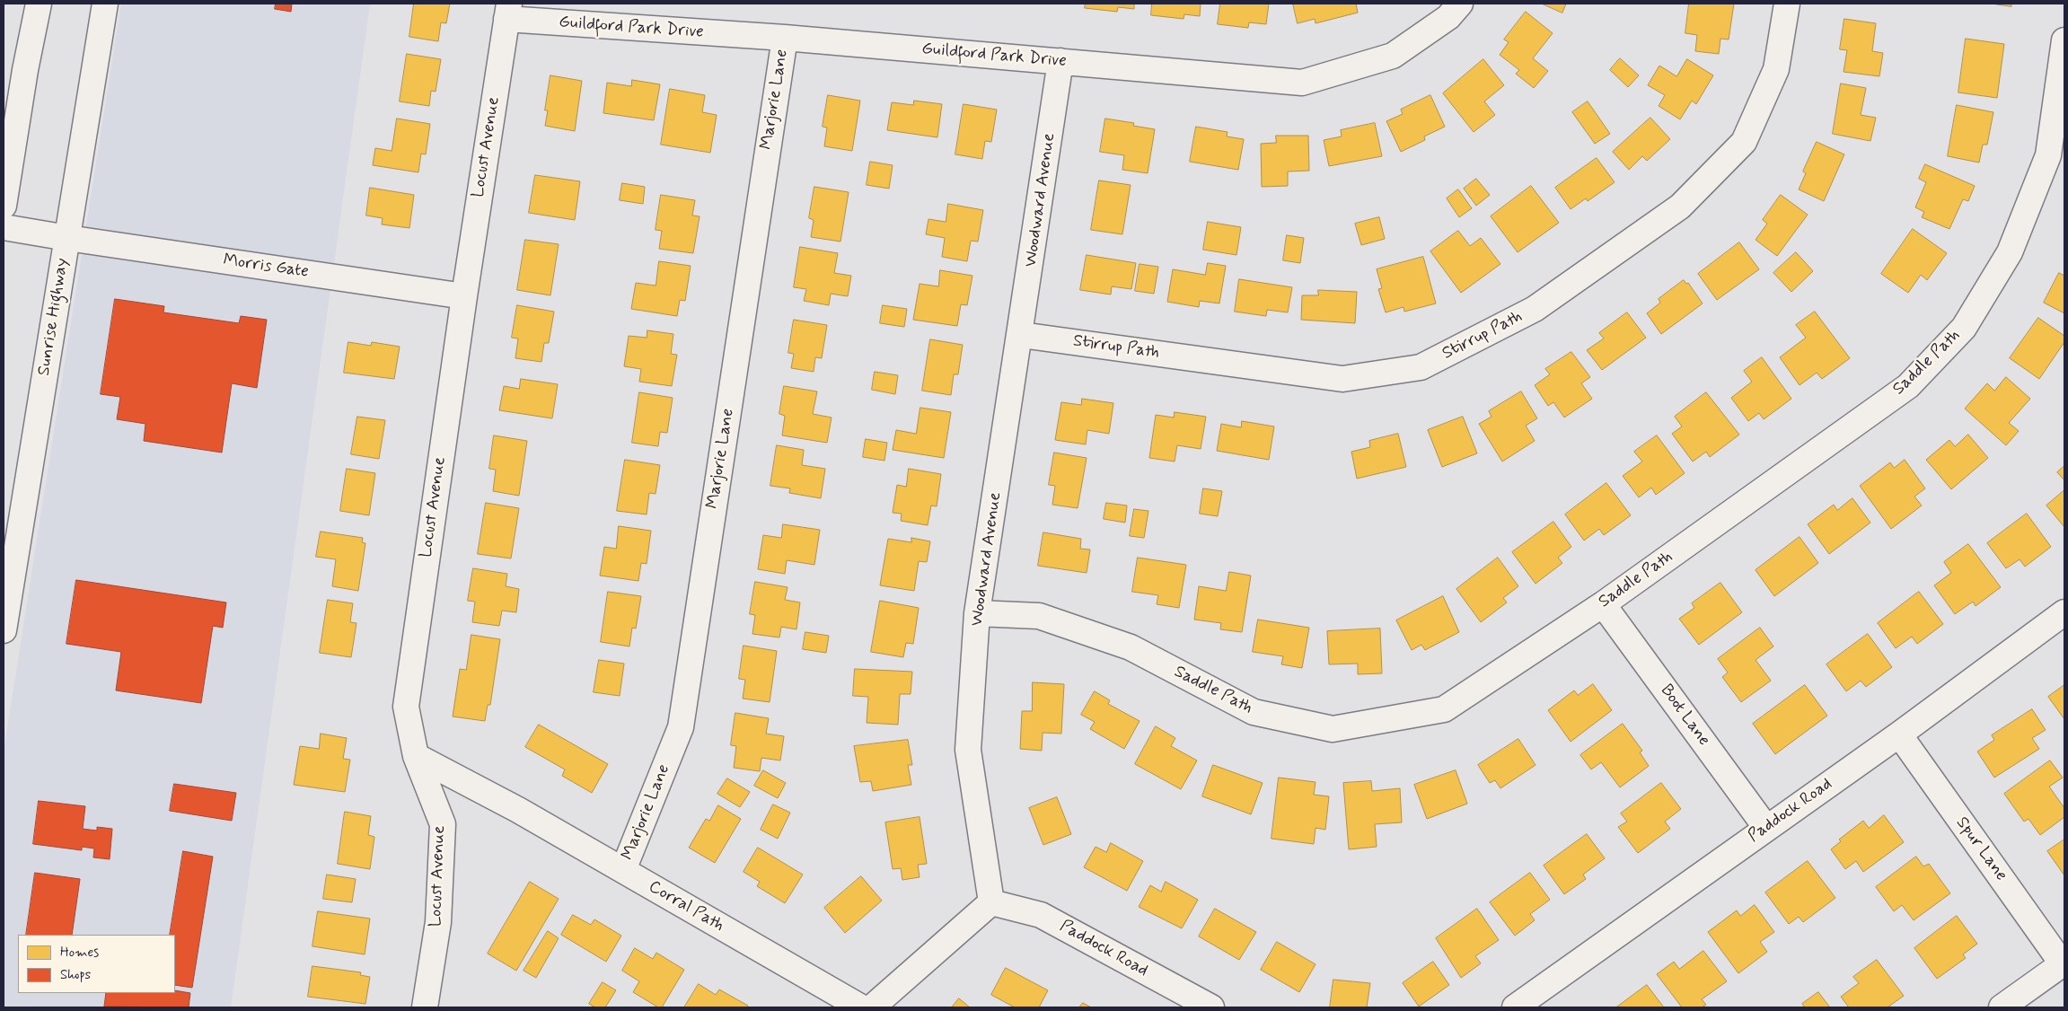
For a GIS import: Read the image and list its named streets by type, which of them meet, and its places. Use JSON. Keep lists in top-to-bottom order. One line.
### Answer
{"streets":{"main road":["Guildford Park Drive","Marjorie Lane","Locust Avenue","Woodward Avenue","Morris Gate","Sunrise Highway","Stirrup Path","Saddle Path","Boot Lane","Paddock Road","Spur Lane","Corral Path"]},"crossings":[["Guildford Park Drive","Marjorie Lane"],["Guildford Park Drive","Locust Avenue"],["Guildford Park Drive","Woodward Avenue"],["Marjorie Lane","Corral Path"],["Locust Avenue","Morris Gate"],["Locust Avenue","Corral Path"],["Woodward Avenue","Stirrup Path"],["Woodward Avenue","Saddle Path"],["Woodward Avenue","Paddock Road"],["Morris Gate","Sunrise Highway"],["Saddle Path","Boot Lane"],["Boot Lane","Paddock Road"],["Paddock Road","Spur Lane"]],"legend":["Homes","Shops"]}
